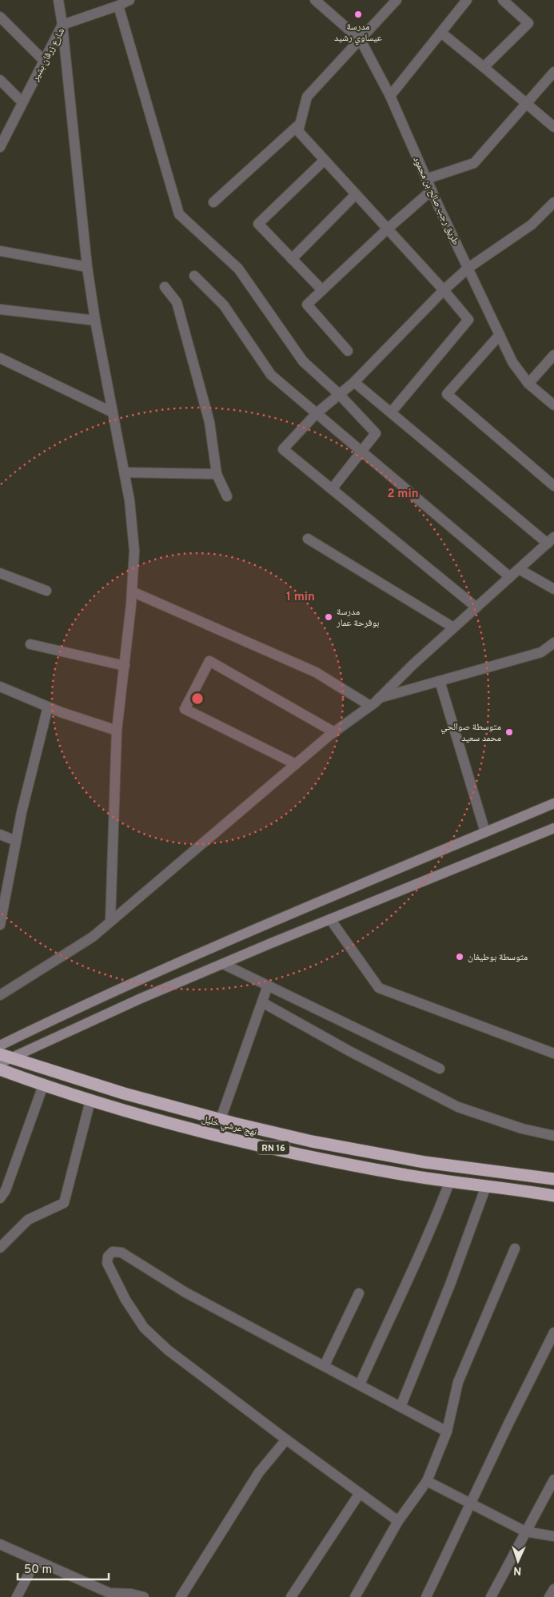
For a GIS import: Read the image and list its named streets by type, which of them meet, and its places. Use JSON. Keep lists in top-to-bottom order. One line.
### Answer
{"streets":{"highway":["نهج عرشي خليل","RN 16"],"street":["شارع زرقان بشير","طريق رجب صالح بن محمود"]},"places":["مدرسة عيساوي رشيد","مدرسة بوفرحة عمار","متوسطة صوالحي محمد سعيد","متوسطة بوطيغان"],"scale_bar":"50 m","north":"bottom","rings":["2 min","1 min"]}
